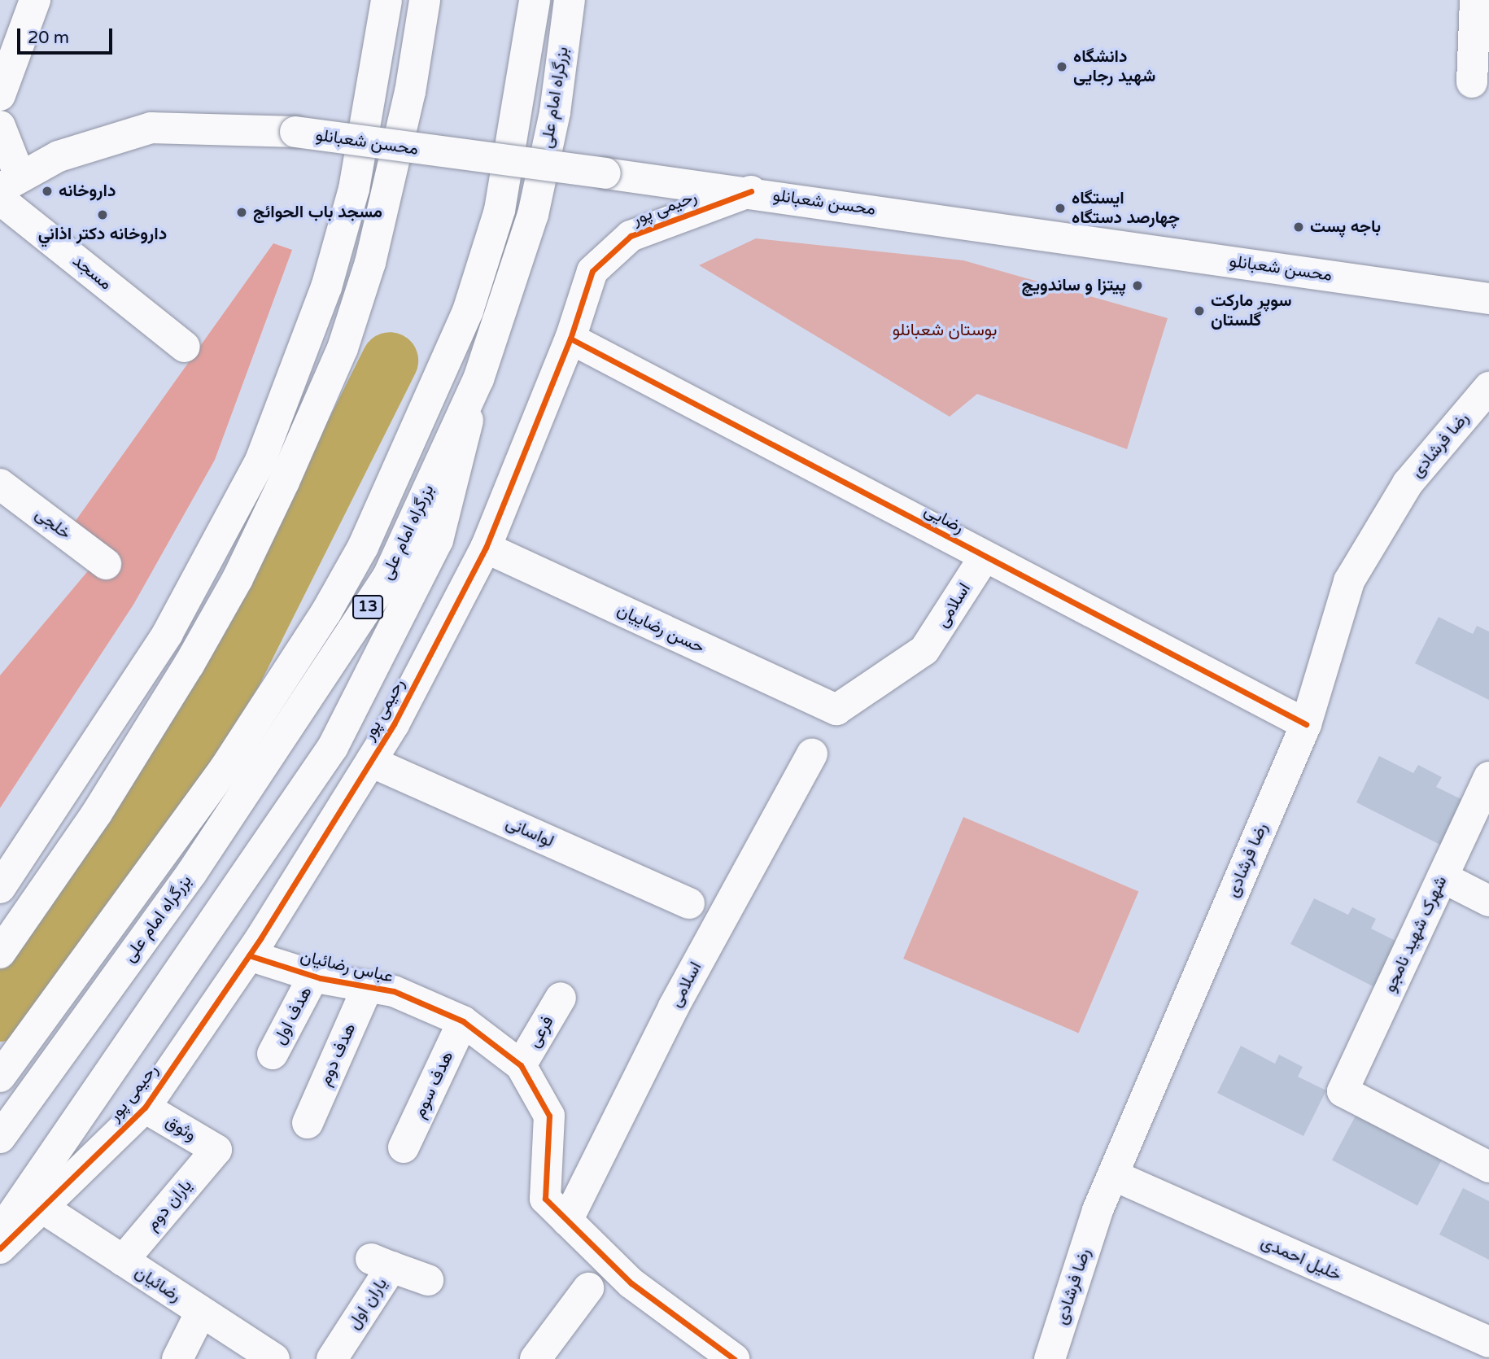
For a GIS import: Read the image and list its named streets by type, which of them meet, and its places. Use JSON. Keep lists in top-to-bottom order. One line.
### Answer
{"streets":{"main road":["بزرگراه امام علی","محسن شعبانلو","رحیمی پور","مسجد","رضا فرشادی","رضایی","خلجی","اسلامی","13","حسن رضاییان","لواسانی","شهرک شهید نامجو","عباس رضائیان","هدف اول","فرعی","هدف دوم","هدف سوم","وثوق","یاران دوم","خلیل احمدی","رضائیان","یاران اول"]},"crossings":[["محسن شعبانلو","رحیمی پور"],["محسن شعبانلو","مسجد"],["رحیمی پور","رضایی"],["رحیمی پور","حسن رضاییان"],["رحیمی پور","لواسانی"],["رحیمی پور","عباس رضائیان"],["رحیمی پور","وثوق"],["رحیمی پور","رضائیان"],["رضا فرشادی","رضایی"],["رضا فرشادی","خلیل احمدی"],["رضایی","اسلامی"],["اسلامی","حسن رضاییان"],["اسلامی","عباس رضائیان"],["عباس رضائیان","هدف اول"],["عباس رضائیان","فرعی"],["عباس رضائیان","هدف دوم"],["عباس رضائیان","هدف سوم"],["وثوق","یاران دوم"],["یاران دوم","رضائیان"]],"parks":["بوستان شعبانلو"],"places":["دانشگاه شهید رجایی","داروخانه","ایستگاه چهارصد دستگاه","مسجد باب الحوائج","داروخانه دكتر اذاني","باجه پست","پیتزا و ساندویچ","سوپر مارکت گلستان"],"scale_bar":"20 m"}
